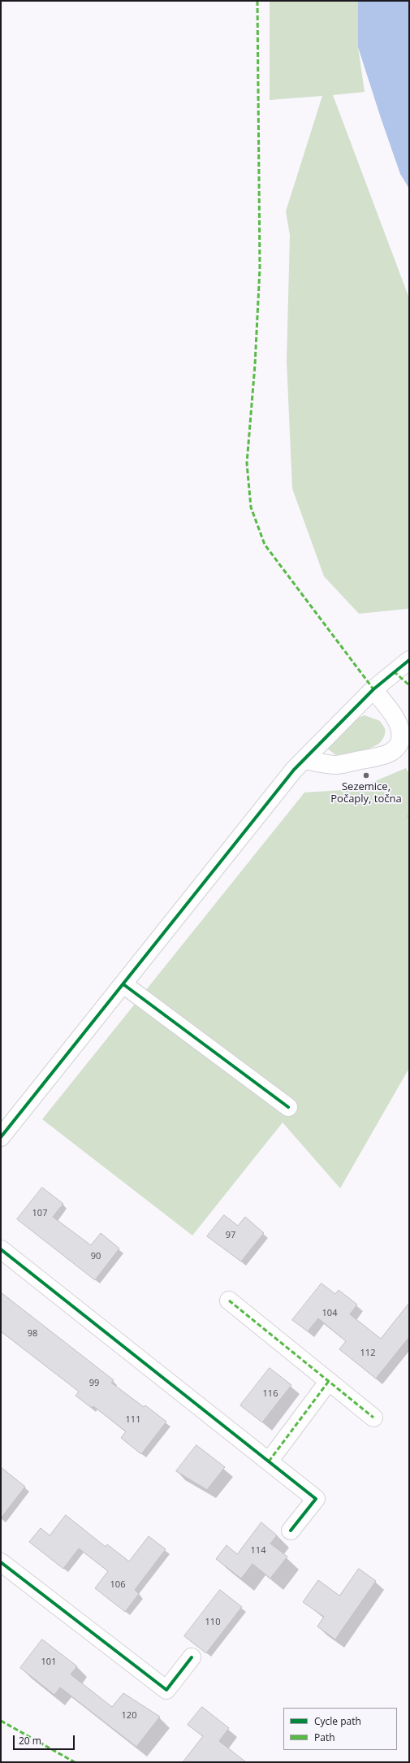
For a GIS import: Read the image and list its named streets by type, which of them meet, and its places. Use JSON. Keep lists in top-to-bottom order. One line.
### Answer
{"places":["Sezemice, Počaply, točna"],"house_numbers":["107","97","90","104","98","112","99","116","111","114","106","110","101","120"],"legend":["Cycle path","Path"],"scale_bar":"20 m"}
